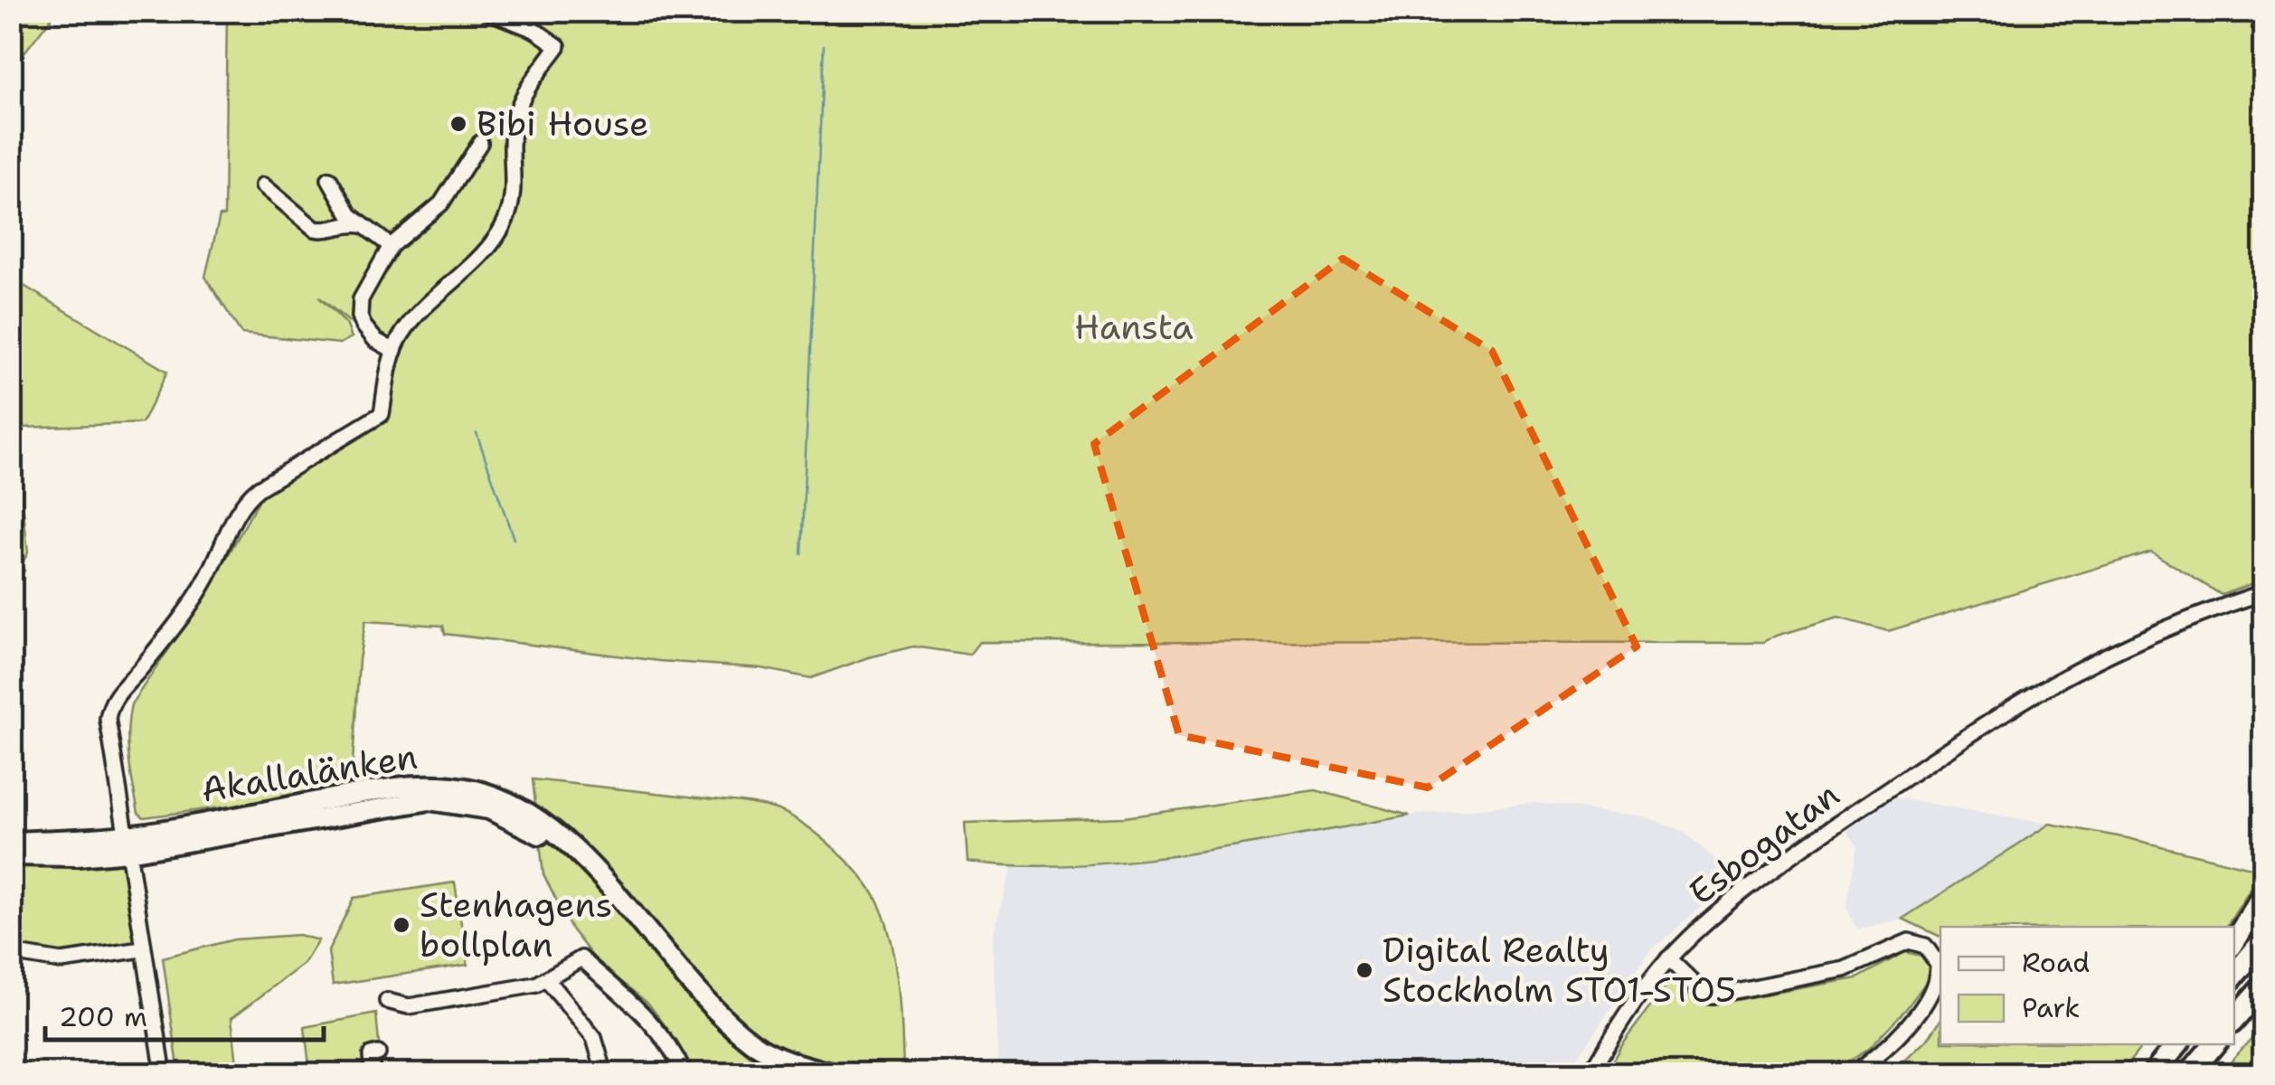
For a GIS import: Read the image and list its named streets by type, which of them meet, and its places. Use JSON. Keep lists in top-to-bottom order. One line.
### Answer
{"streets":{"main road":["Akallalänken"],"street":["Esbogatan"]},"parks":["Hansta"],"places":["Bibi House","Stenhagens bollplan","Digital Realty Stockholm STO1-STO5"],"legend":["Road","Park"],"scale_bar":"200 m"}
